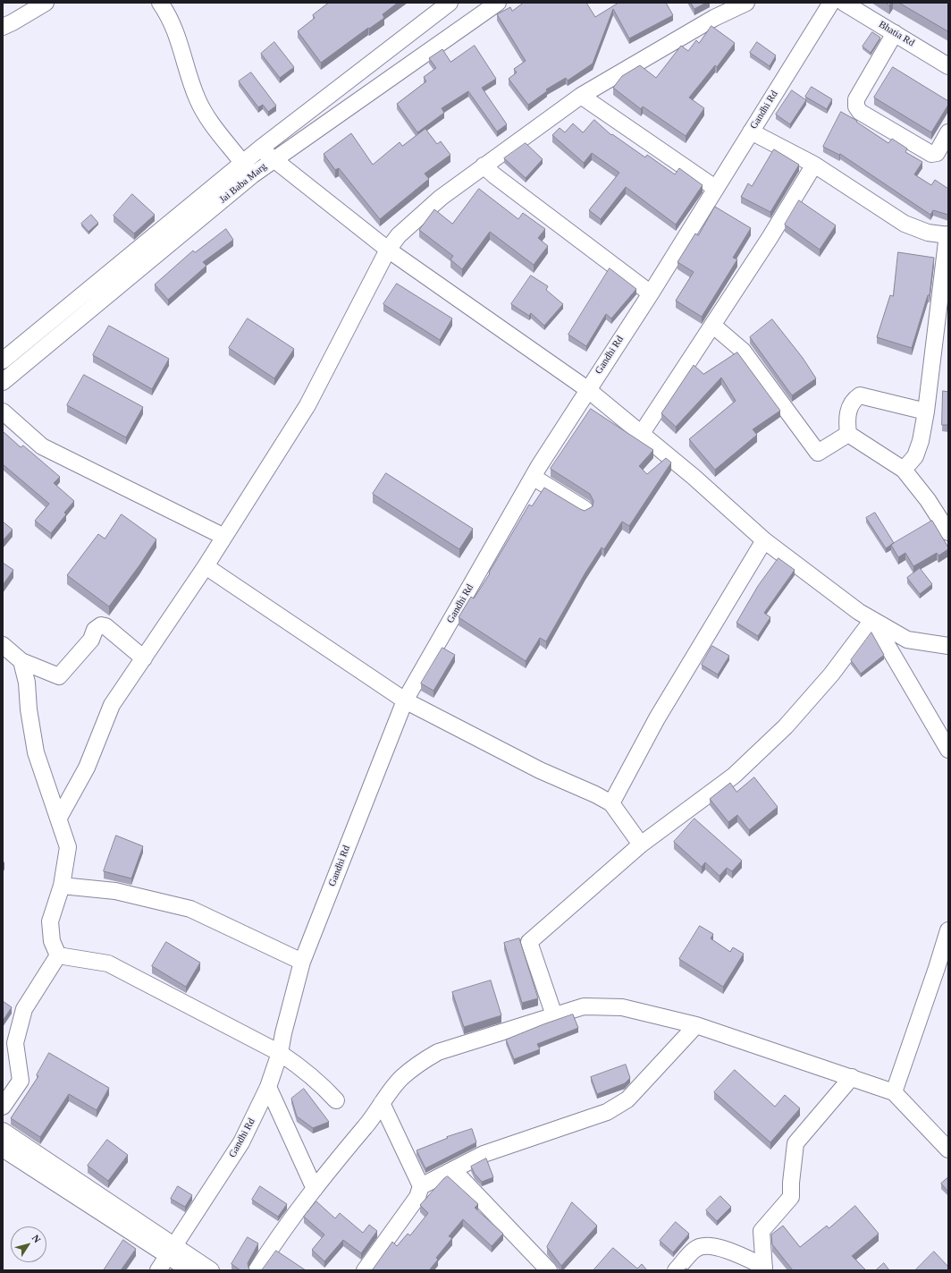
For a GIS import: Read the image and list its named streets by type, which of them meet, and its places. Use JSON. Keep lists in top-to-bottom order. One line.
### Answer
{"streets":{"street":["Bhatia Rd","Gandhi Rd","Jai Baba Marg"]},"north":"top right"}
